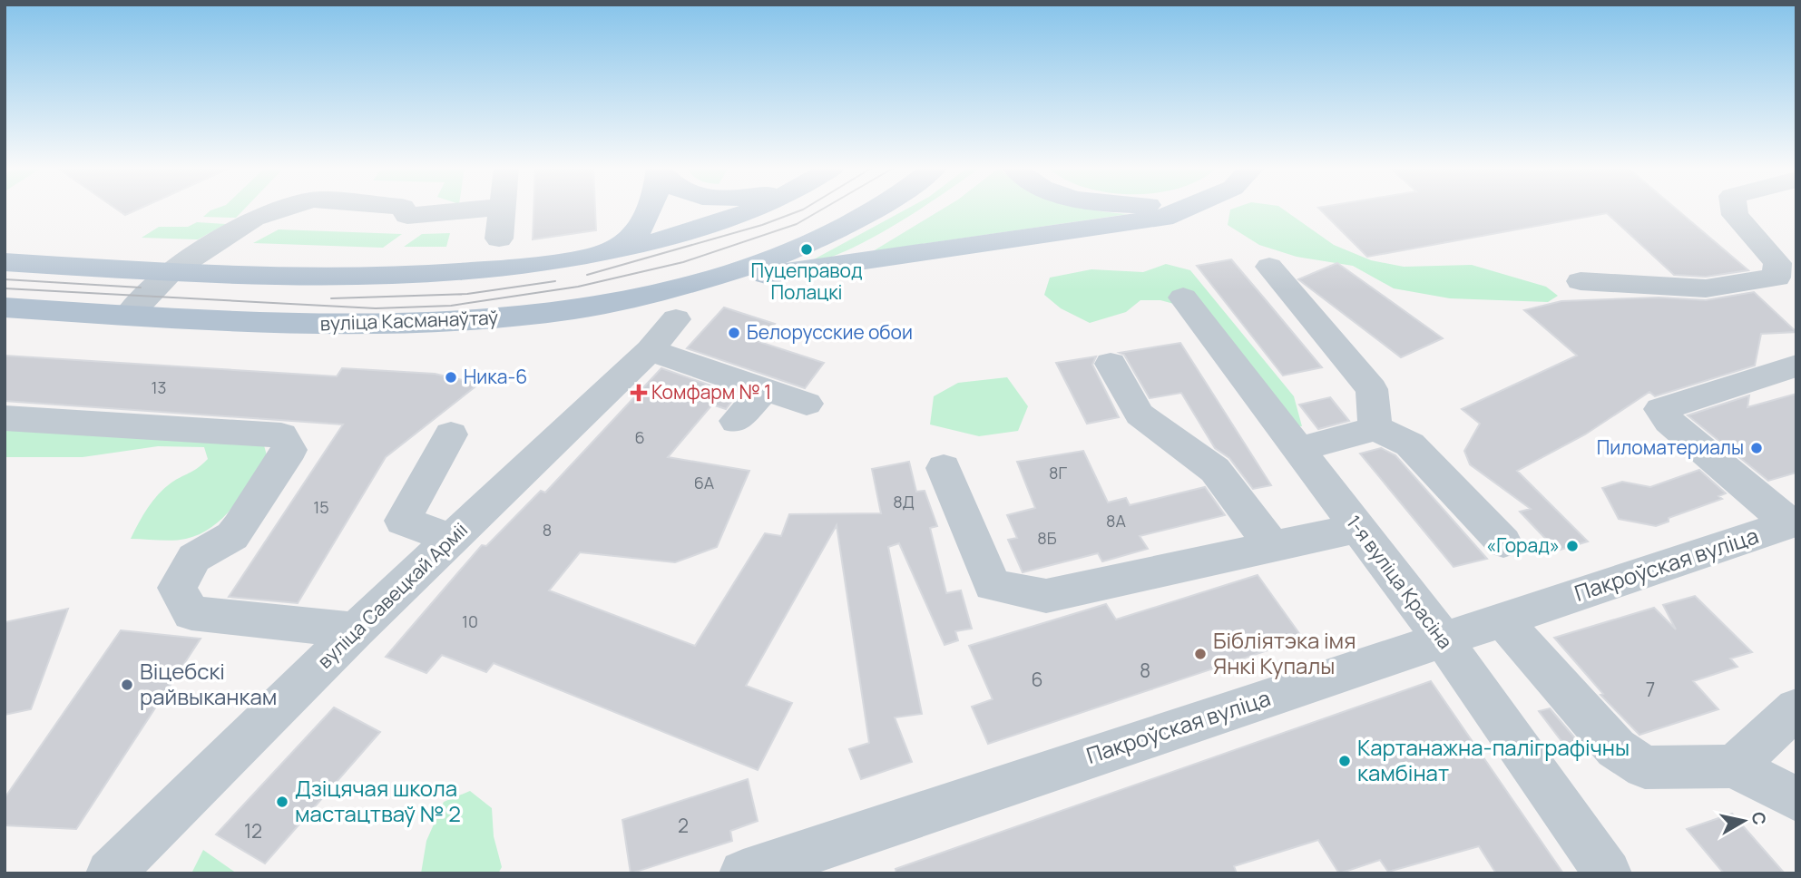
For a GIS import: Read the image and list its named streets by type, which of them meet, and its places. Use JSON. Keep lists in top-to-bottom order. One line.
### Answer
{"streets":{"main road":["вуліца Касманаўтаў"],"street":["Пакроўская вуліца","1-я вуліца Красіна","вуліца Савецкай Арміі"]},"crossings":[["вуліца Касманаўтаў","вуліца Савецкай Арміі"],["Пакроўская вуліца","1-я вуліца Красіна"]],"places":{"other":["Пуцеправод Полацкі","Белорусские обои","Ника-6","Пиломатериалы","«Горад»","Бібліятэка імя Янкі Купалы","Віцебскі райвыканкам","Картанажна-паліграфічны камбінат","Дзіцячая школа мастацтваў № 2"],"health":["Комфарм № 1"]},"house_numbers":["13","6","8Г","6А","8Д","15","8А","8","8Б","10","8","6","7","2","12"],"north":"right"}
